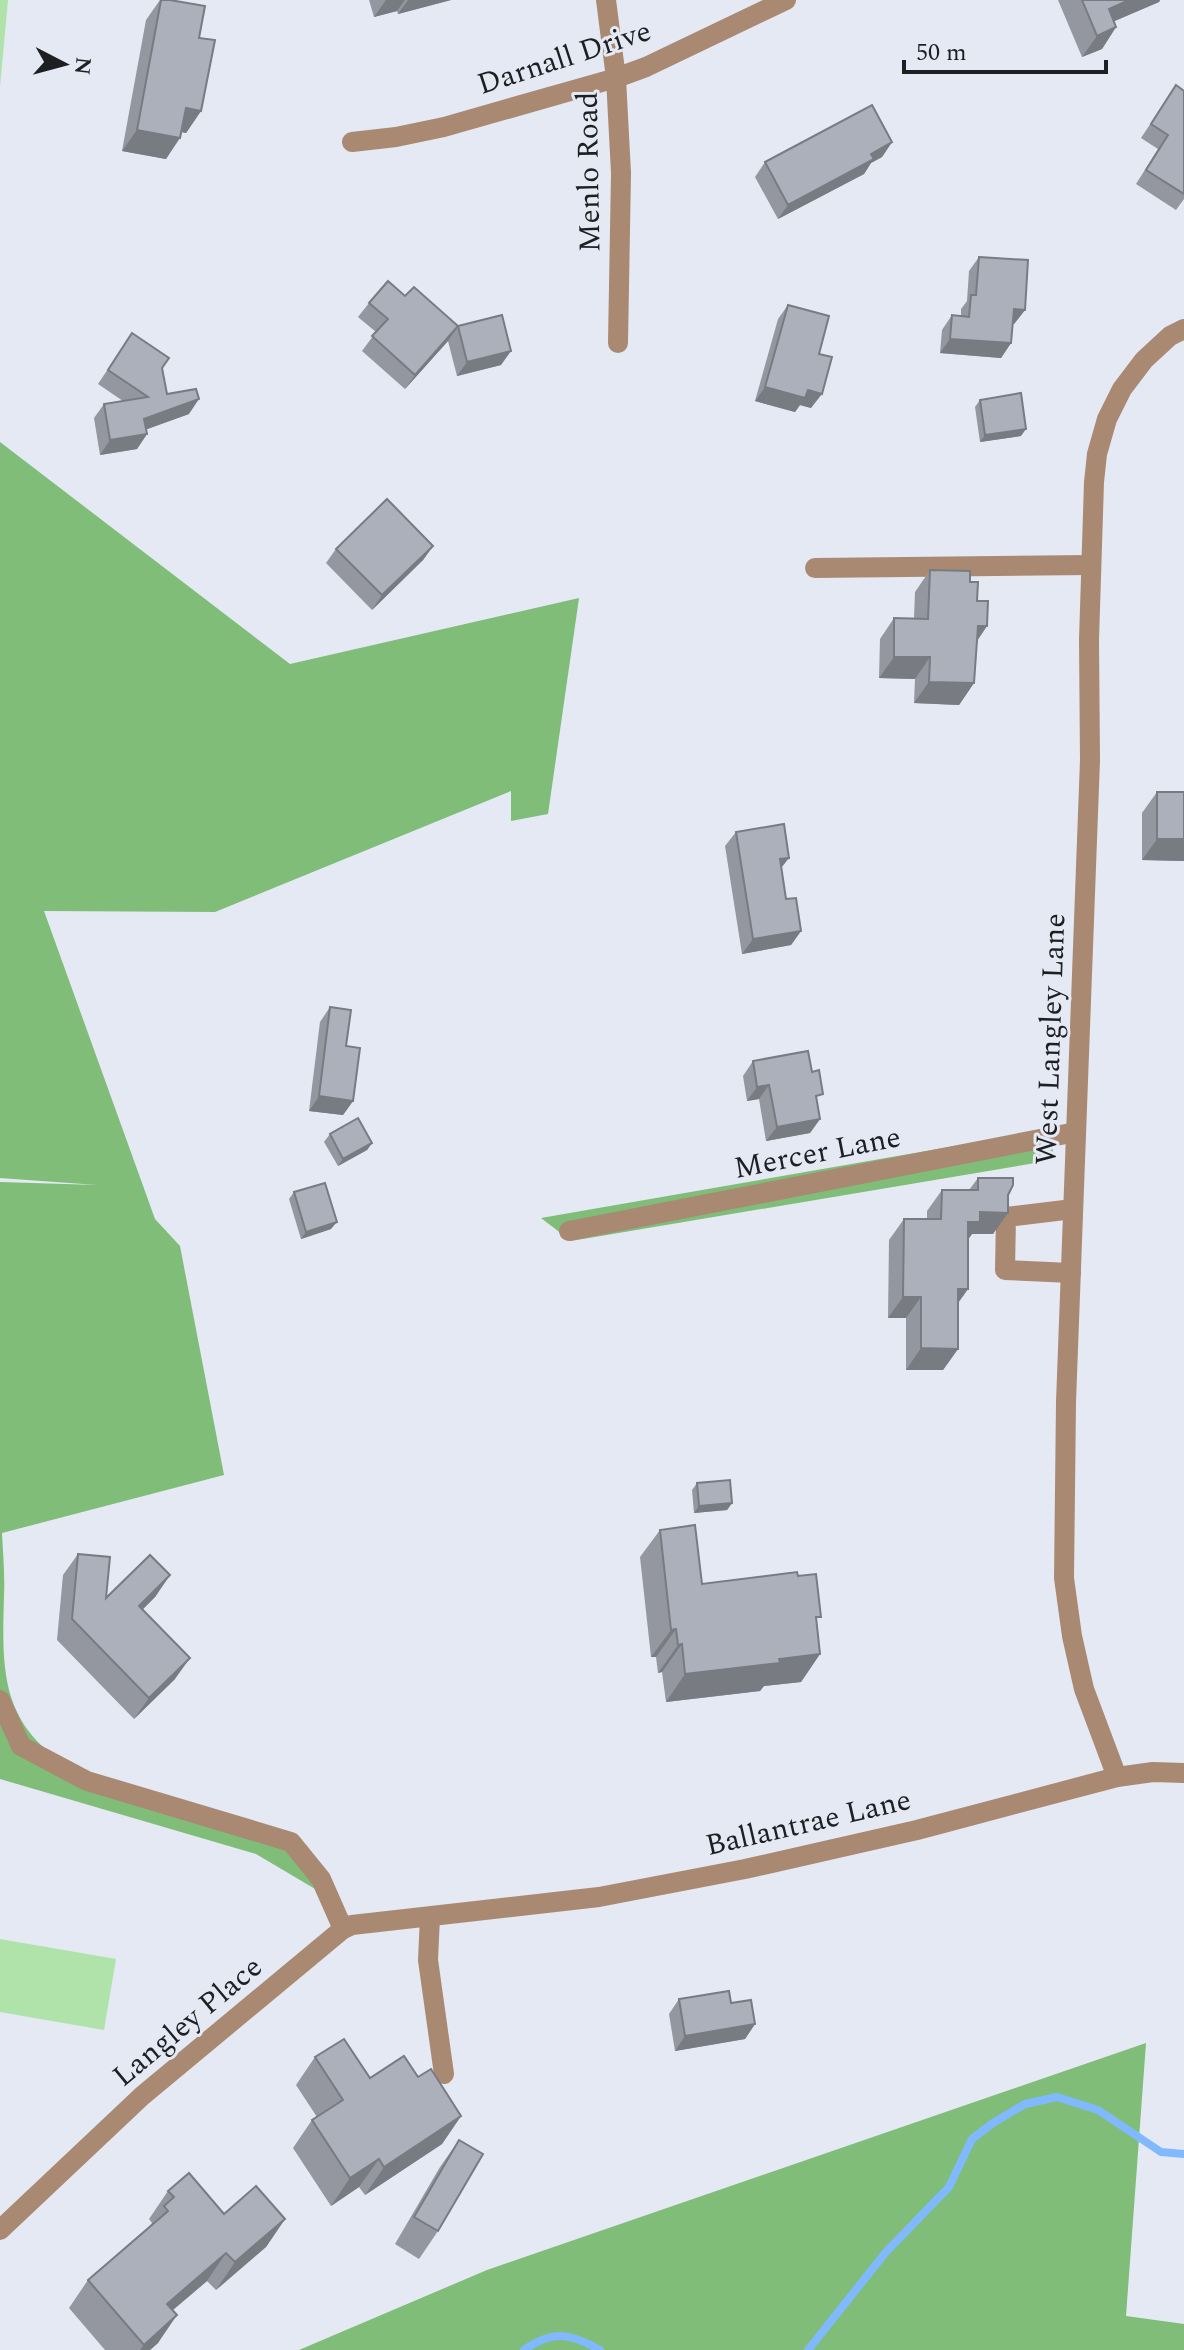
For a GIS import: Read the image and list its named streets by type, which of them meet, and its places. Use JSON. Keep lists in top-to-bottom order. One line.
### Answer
{"streets":{"street":["Darnall Drive","Menlo Road","West Langley Lane","Mercer Lane","Ballantrae Lane","Langley Place"]},"crossings":[["Darnall Drive","Menlo Road"],["West Langley Lane","Mercer Lane"],["West Langley Lane","Ballantrae Lane"],["Ballantrae Lane","Langley Place"]],"scale_bar":"50 m","north":"right"}
